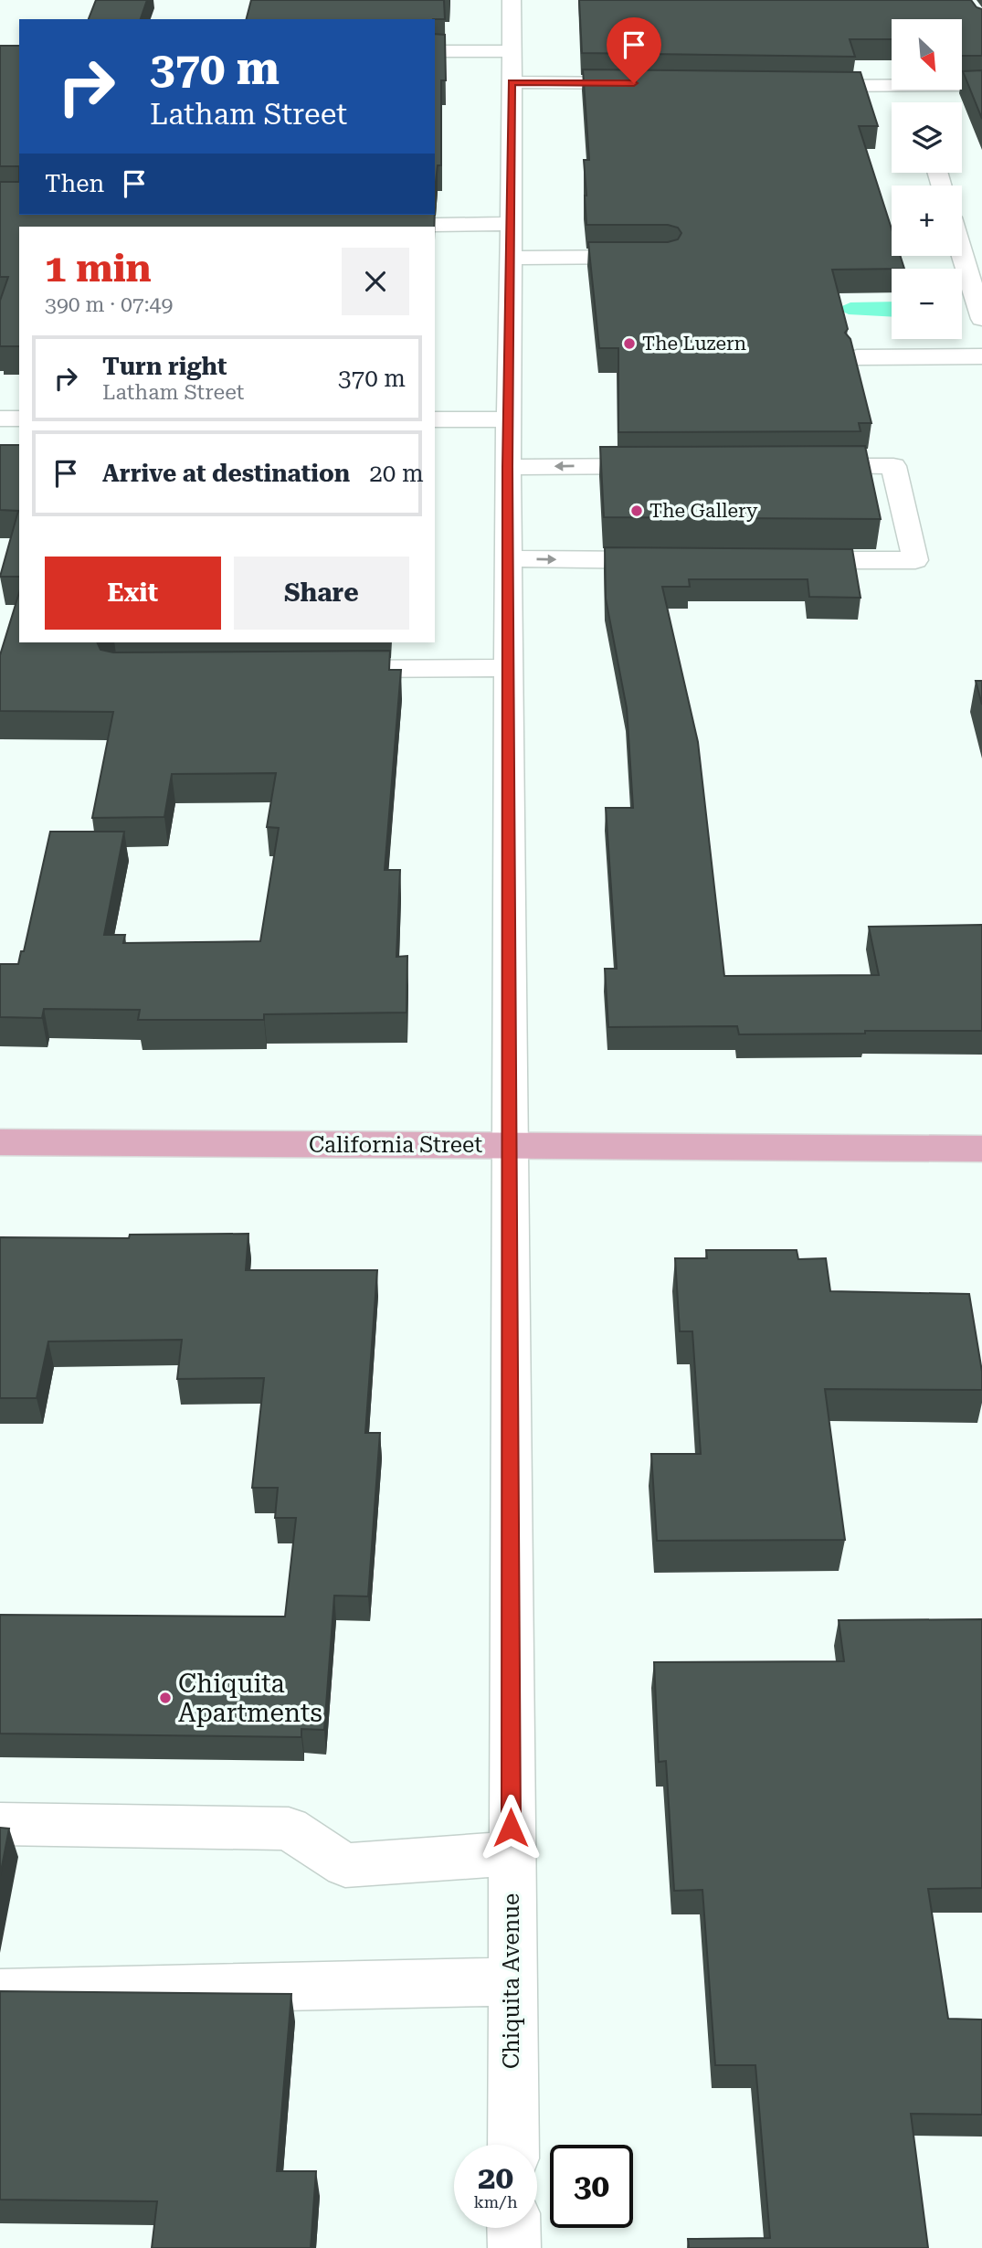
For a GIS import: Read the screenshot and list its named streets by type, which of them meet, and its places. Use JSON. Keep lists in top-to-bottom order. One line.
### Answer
{"streets":{"main road":["California Street"],"street":["Chiquita Avenue"]},"crossings":[["California Street","Chiquita Avenue"]],"places":["The Luzern","The Gallery","Chiquita Apartments"],"north":"bottom right","page":{"map_buttons":["+","−"],"turn":["370 m","Latham Street"],"then":"Then","heading":["1 min","390 m · 07:49"],"list":[{"name":"Turn right","note":"Latham Street","value":"370 m"},{"name":"Arrive at destination","value":"20 m"}],"buttons":["Exit","Share"],"speed":"20 km/h","limit":"30"}}
